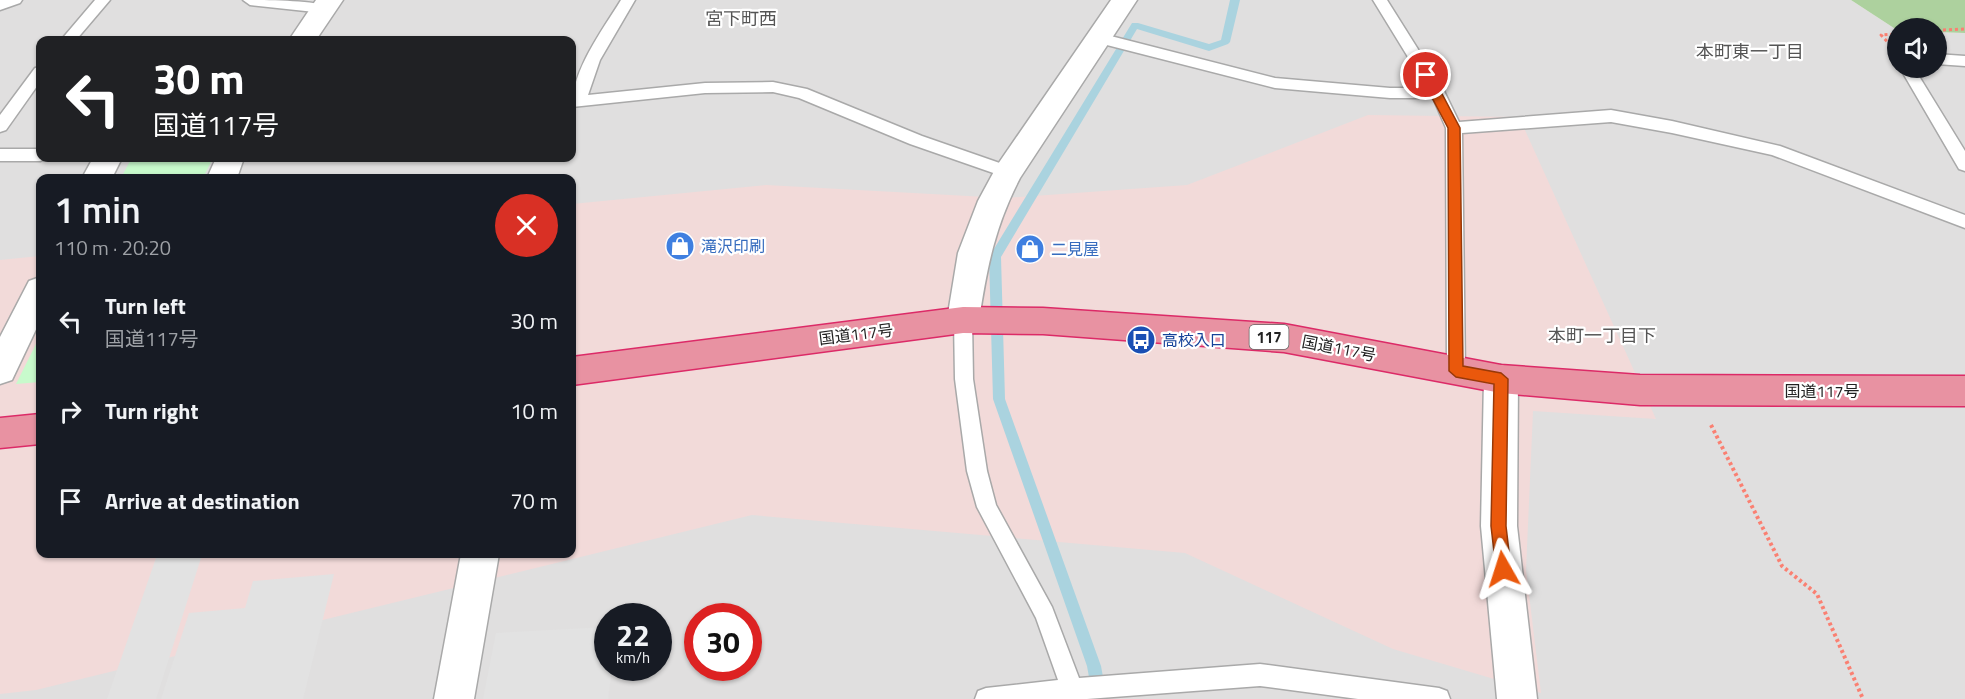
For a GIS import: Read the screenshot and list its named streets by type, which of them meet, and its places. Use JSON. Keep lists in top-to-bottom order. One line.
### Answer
{"streets":{"highway":["国道117号","117"]},"districts":["宮下町西","本町東一丁目","本町一丁目下"],"places":{"shop":["滝沢印刷","二見屋"],"bus stop":["高校入口"]},"page":{"turn":["30 m","国道117号"],"heading":["1 min","110 m · 20:20"],"list":[{"name":"Turn left","note":"国道117号","value":"30 m"},{"name":"Turn right","value":"10 m"},{"name":"Arrive at destination","value":"70 m"}],"speed":"22 km/h","limit":"30"}}
